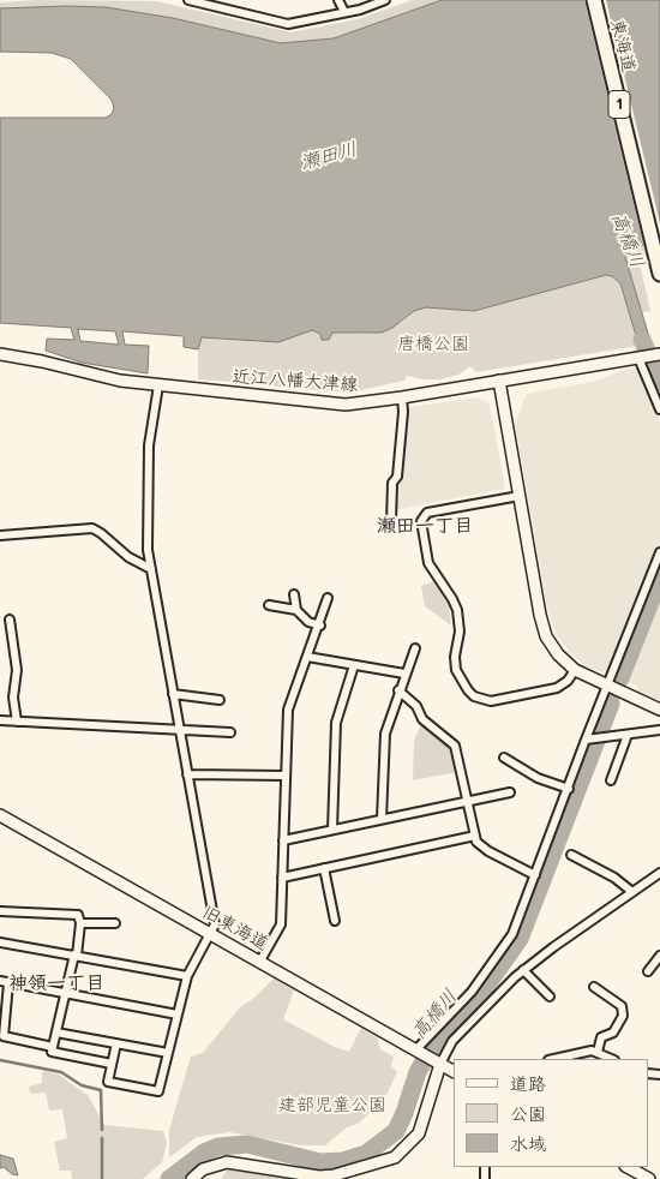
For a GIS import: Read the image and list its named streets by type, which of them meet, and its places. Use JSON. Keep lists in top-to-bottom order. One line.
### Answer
{"streets":{"highway":["東海道","1"],"street":["近江八幡大津線","旧東海道"]},"districts":["瀬田一丁目","神領一丁目"],"water":["瀬田川","高橋川"],"parks":["唐橋公園","建部児童公園"],"legend":["道路","公園","水域"]}
